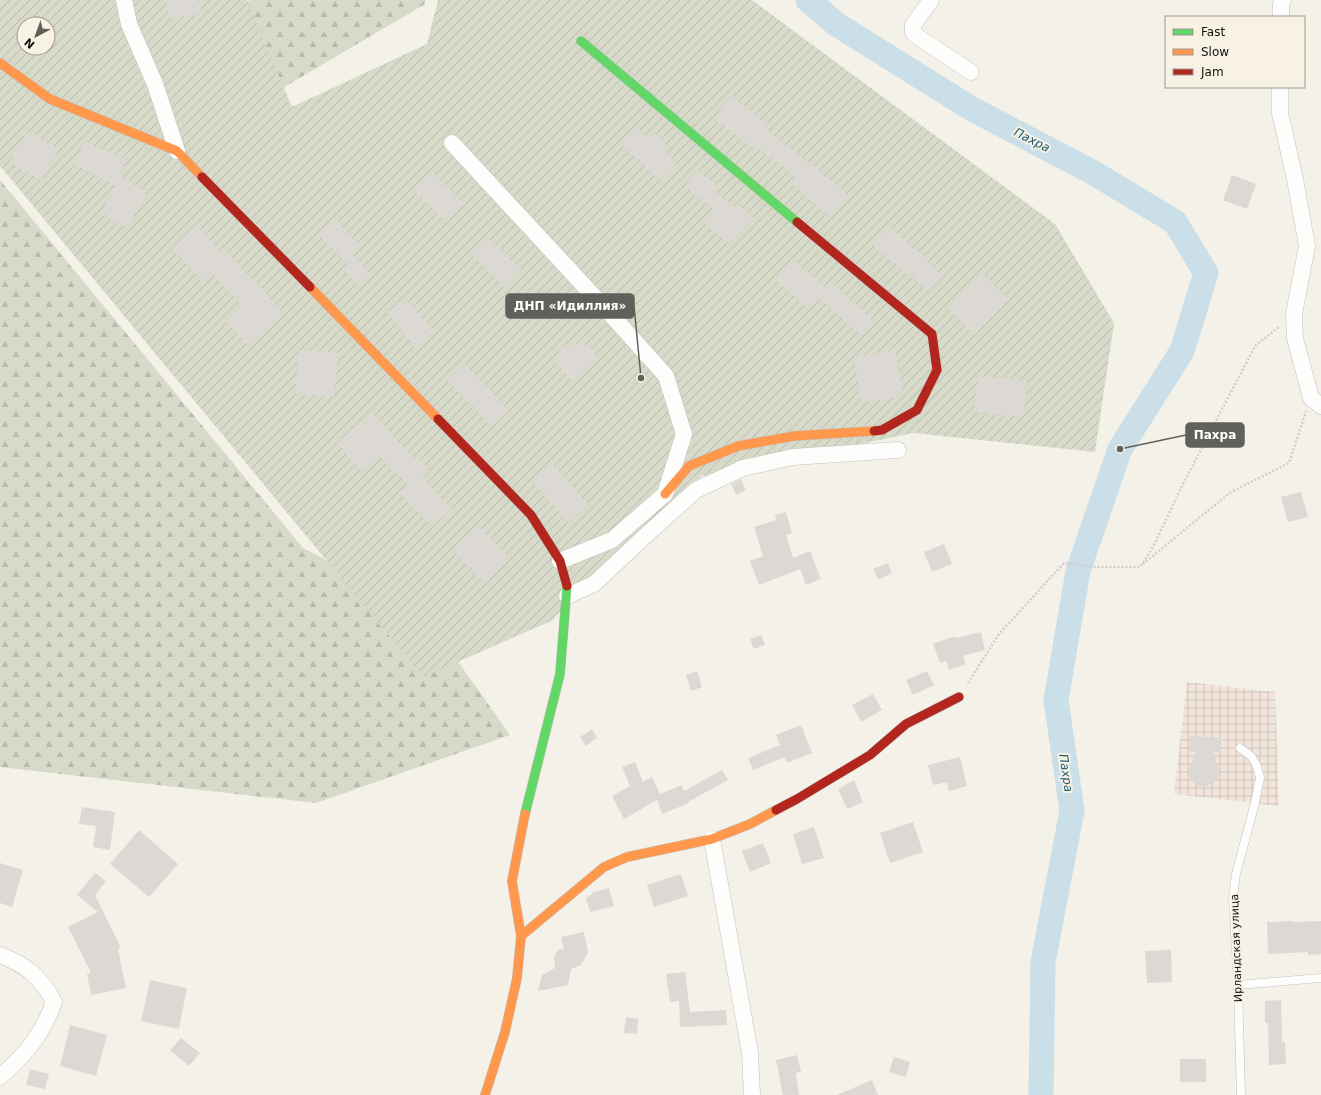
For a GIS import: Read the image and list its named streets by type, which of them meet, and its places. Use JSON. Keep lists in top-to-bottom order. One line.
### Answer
{"streets":{"lane":["Ирландская улица"]},"water":["Пахра"],"places":["ДНП «Идиллия»","Пахра"],"legend":["Fast","Slow","Jam"],"north":"bottom left"}
